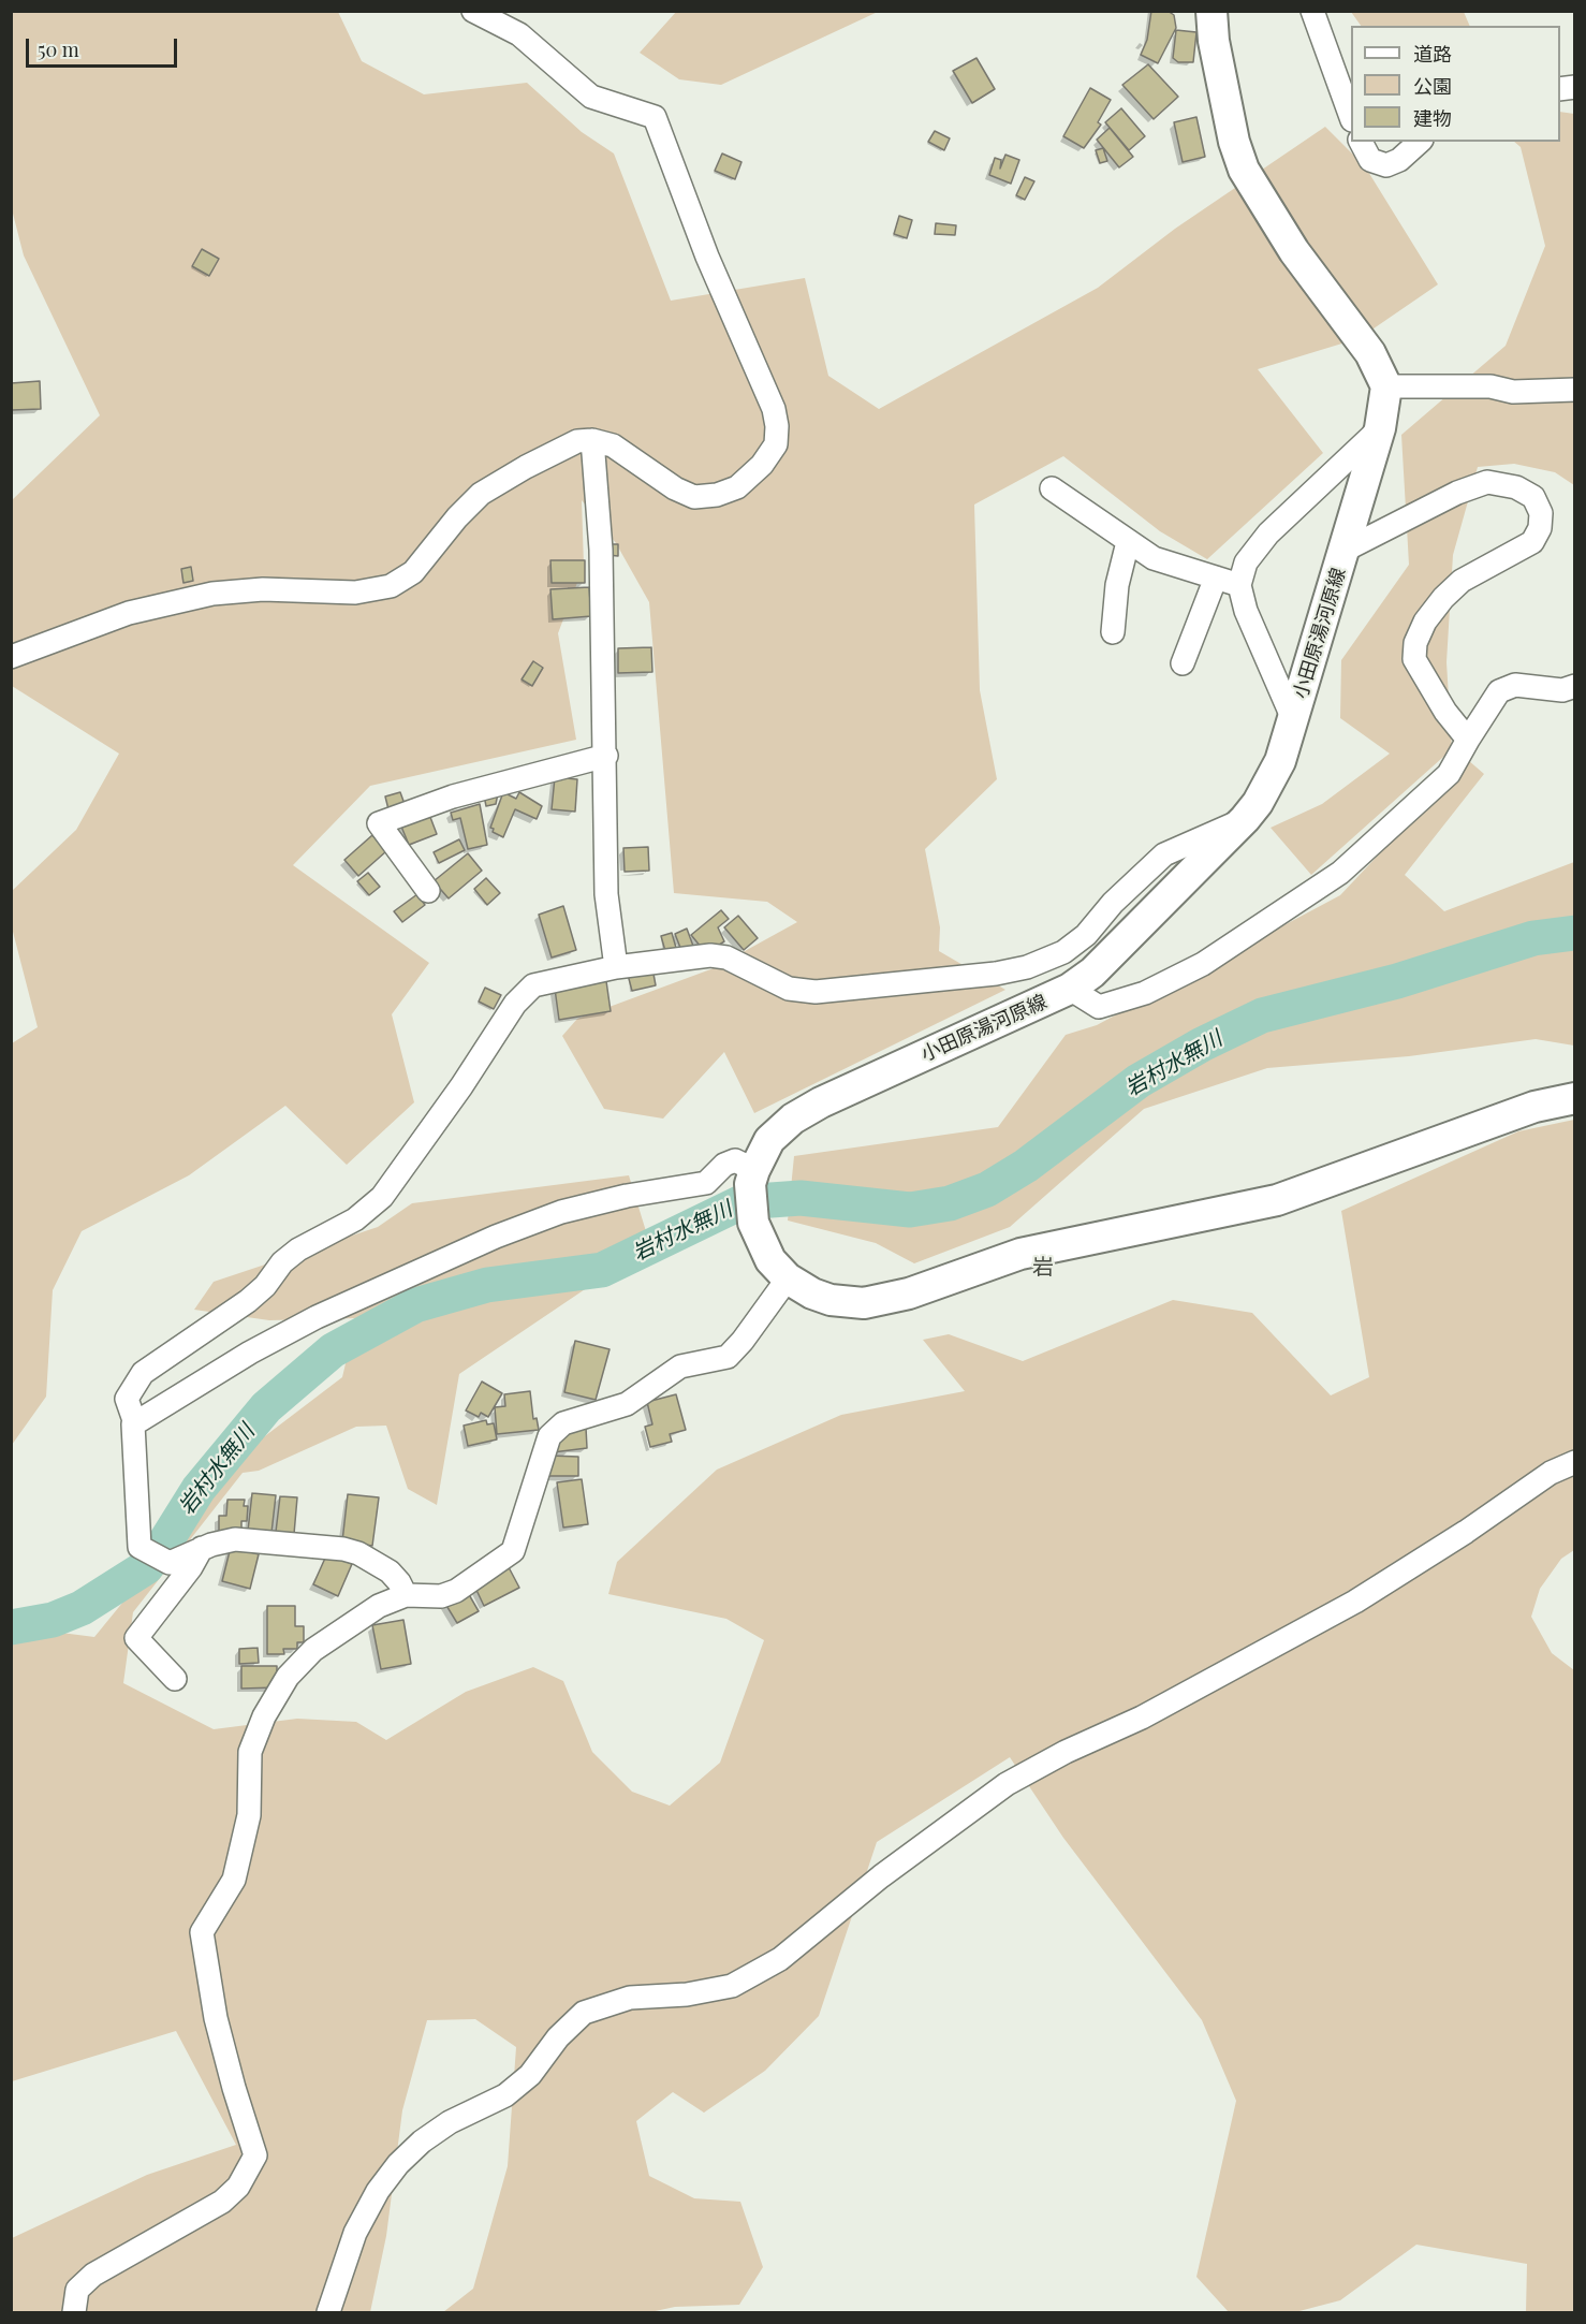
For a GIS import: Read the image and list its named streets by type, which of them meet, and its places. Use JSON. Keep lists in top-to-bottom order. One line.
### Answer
{"streets":{"main road":["小田原湯河原線"]},"districts":["岩"],"water":["岩村水無川"],"legend":["道路","公園","建物"],"scale_bar":"50 m"}
